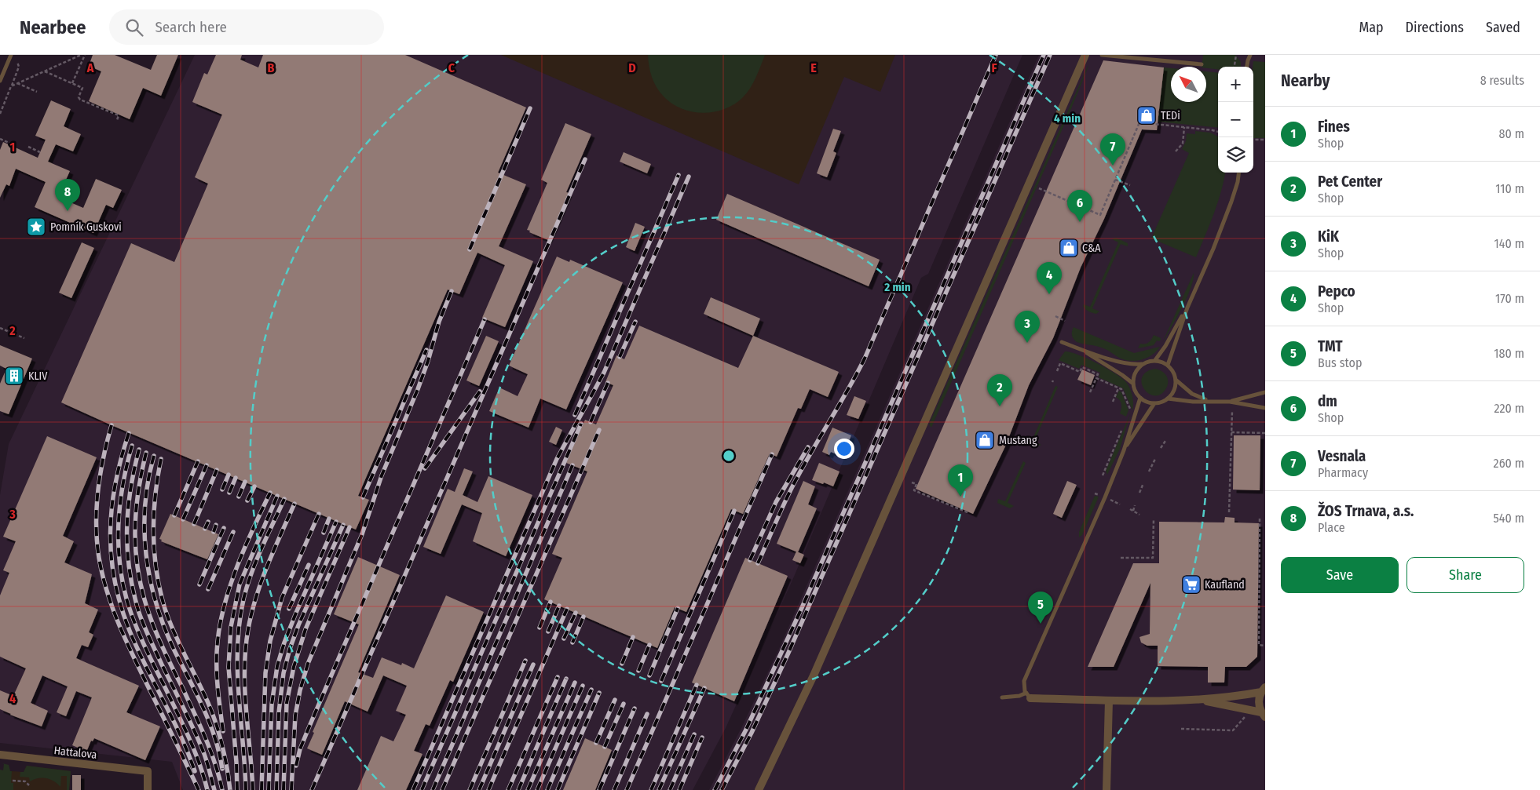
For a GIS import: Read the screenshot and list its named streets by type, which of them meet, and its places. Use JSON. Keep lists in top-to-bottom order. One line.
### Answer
{"streets":{"street":["Hattalova"]},"places":{"shop":["TEDi","C&A","Mustang"],"place":["Pomník Guskovi"],"building":["KLIV"],"supermarket":["Kaufland"]},"north":"top left","page":{"header":"Nearbee","search":"Search here","nav":["Map","Directions","Saved"],"heading":["Nearby","8 results"],"map_buttons":["+","−"],"list":[{"mark":"1","name":"Fines","note":"Shop","value":"80 m"},{"mark":"2","name":"Pet Center","note":"Shop","value":"110 m"},{"mark":"3","name":"KiK","note":"Shop","value":"140 m"},{"mark":"4","name":"Pepco","note":"Shop","value":"170 m"},{"mark":"5","name":"TMT","note":"Bus stop","value":"180 m"},{"mark":"6","name":"dm","note":"Shop","value":"220 m"},{"mark":"7","name":"Vesnala","note":"Pharmacy","value":"260 m"},{"mark":"8","name":"ŽOS Trnava, a.s.","note":"Place","value":"540 m"}],"pins":["7","8","6","4","3","2","1","5"],"buttons":["Save","Share"]},"grid":{"columns":["A","B","C","D","E","F"],"rows":["1","2","3","4"]},"rings":["4 min","2 min"]}
